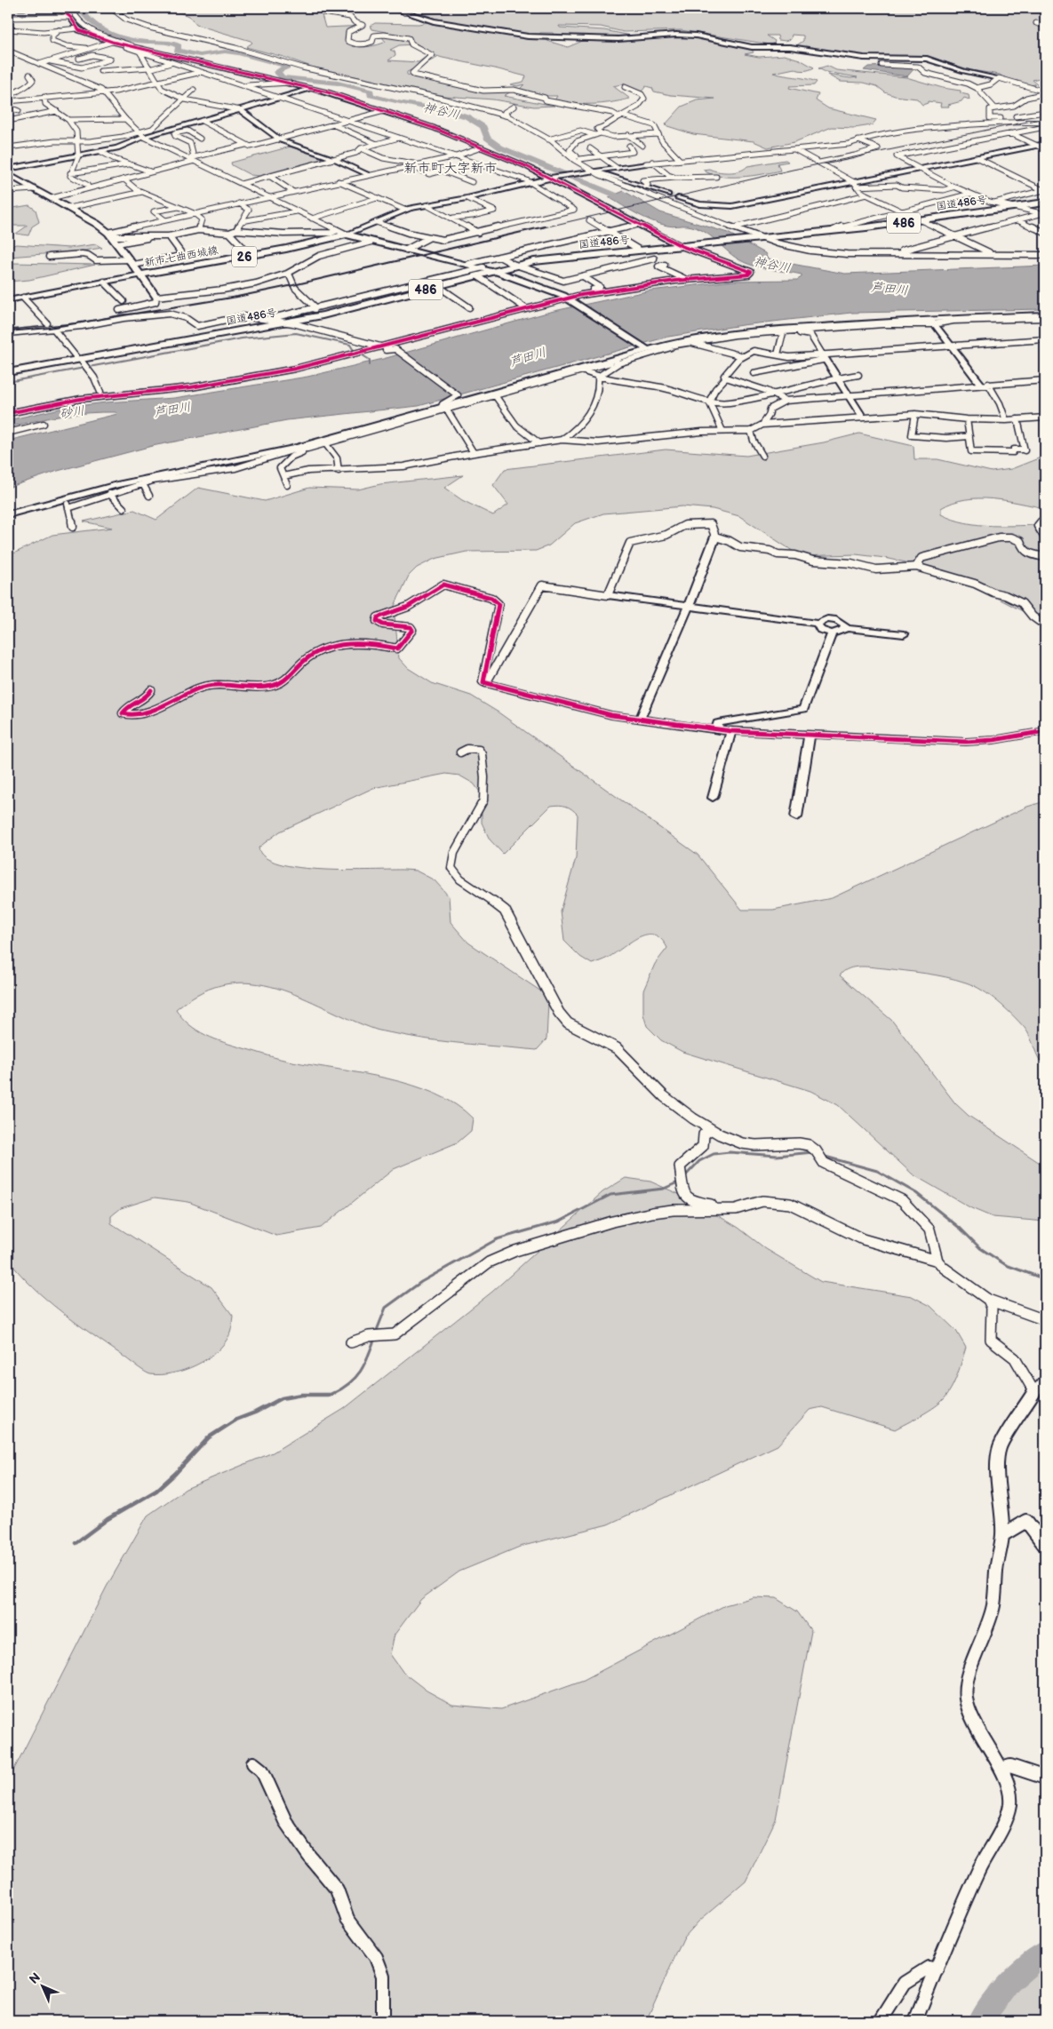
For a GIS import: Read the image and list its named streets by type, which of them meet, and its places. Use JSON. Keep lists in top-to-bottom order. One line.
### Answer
{"streets":{"highway":["国道486号","486"],"main road":["新市七曲西城線","26"]},"districts":["新市町大字新市"],"water":["神谷川","芦田川","砂川"],"north":"top left"}
